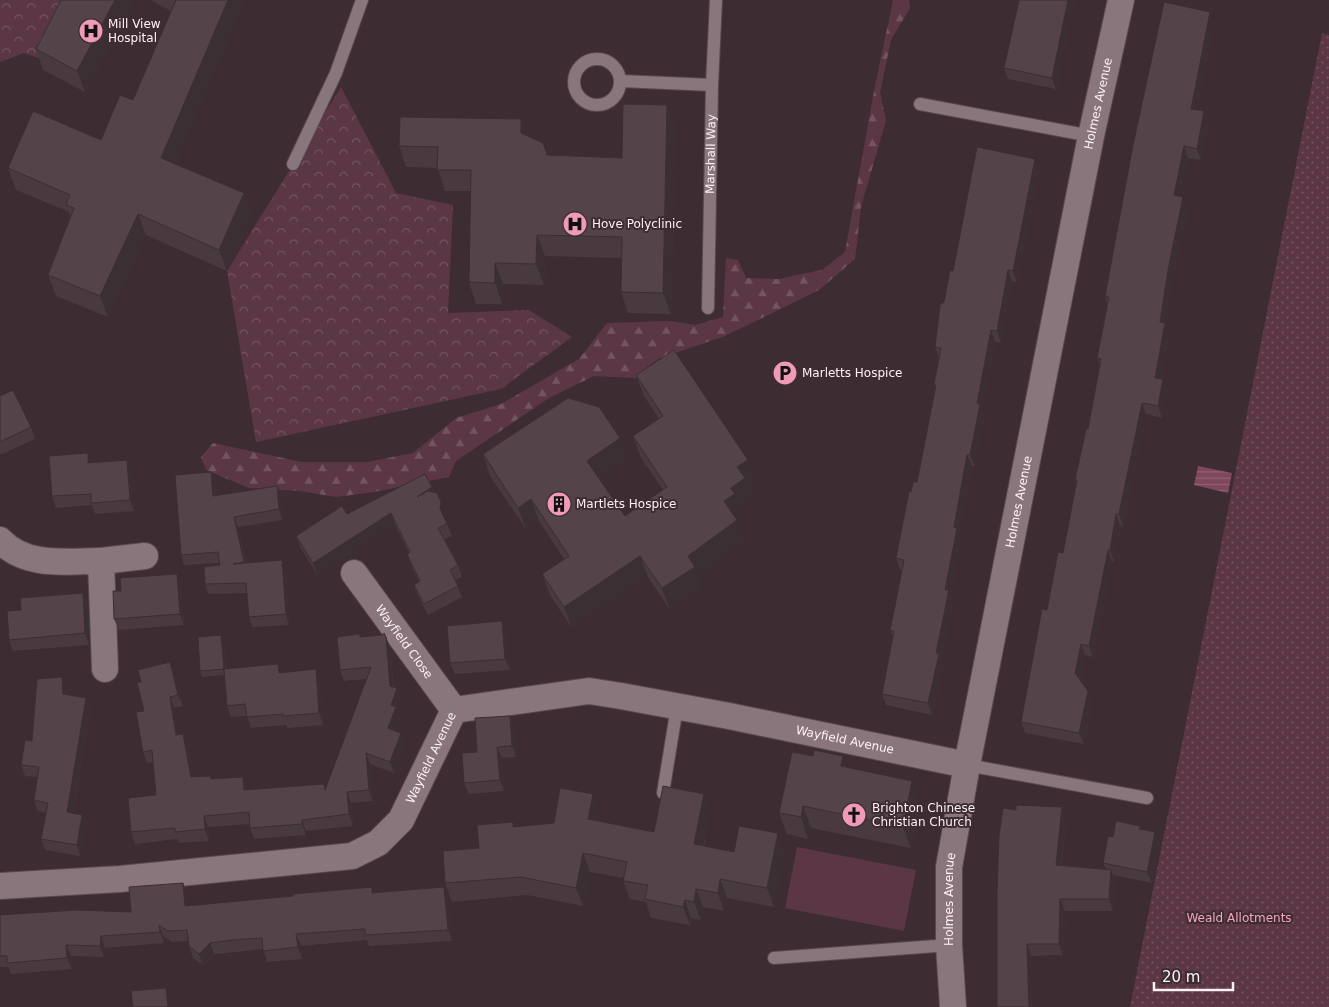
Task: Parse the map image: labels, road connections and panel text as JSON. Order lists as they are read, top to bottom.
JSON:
{
  "streets": {
    "street": ["Holmes Avenue", "Wayfield Close", "Wayfield Avenue"],
    "lane": ["Marshall Way"]
  },
  "crossings": [
    ["Holmes Avenue", "Wayfield Avenue"],
    ["Wayfield Close", "Wayfield Avenue"]
  ],
  "parks": ["Weald Allotments"],
  "places": {
    "hospital": ["Mill View Hospital", "Hove Polyclinic"],
    "parking": ["Marletts Hospice"],
    "building": ["Martlets Hospice"],
    "church": ["Brighton Chinese Christian Church"]
  },
  "scale_bar": "20 m"
}
